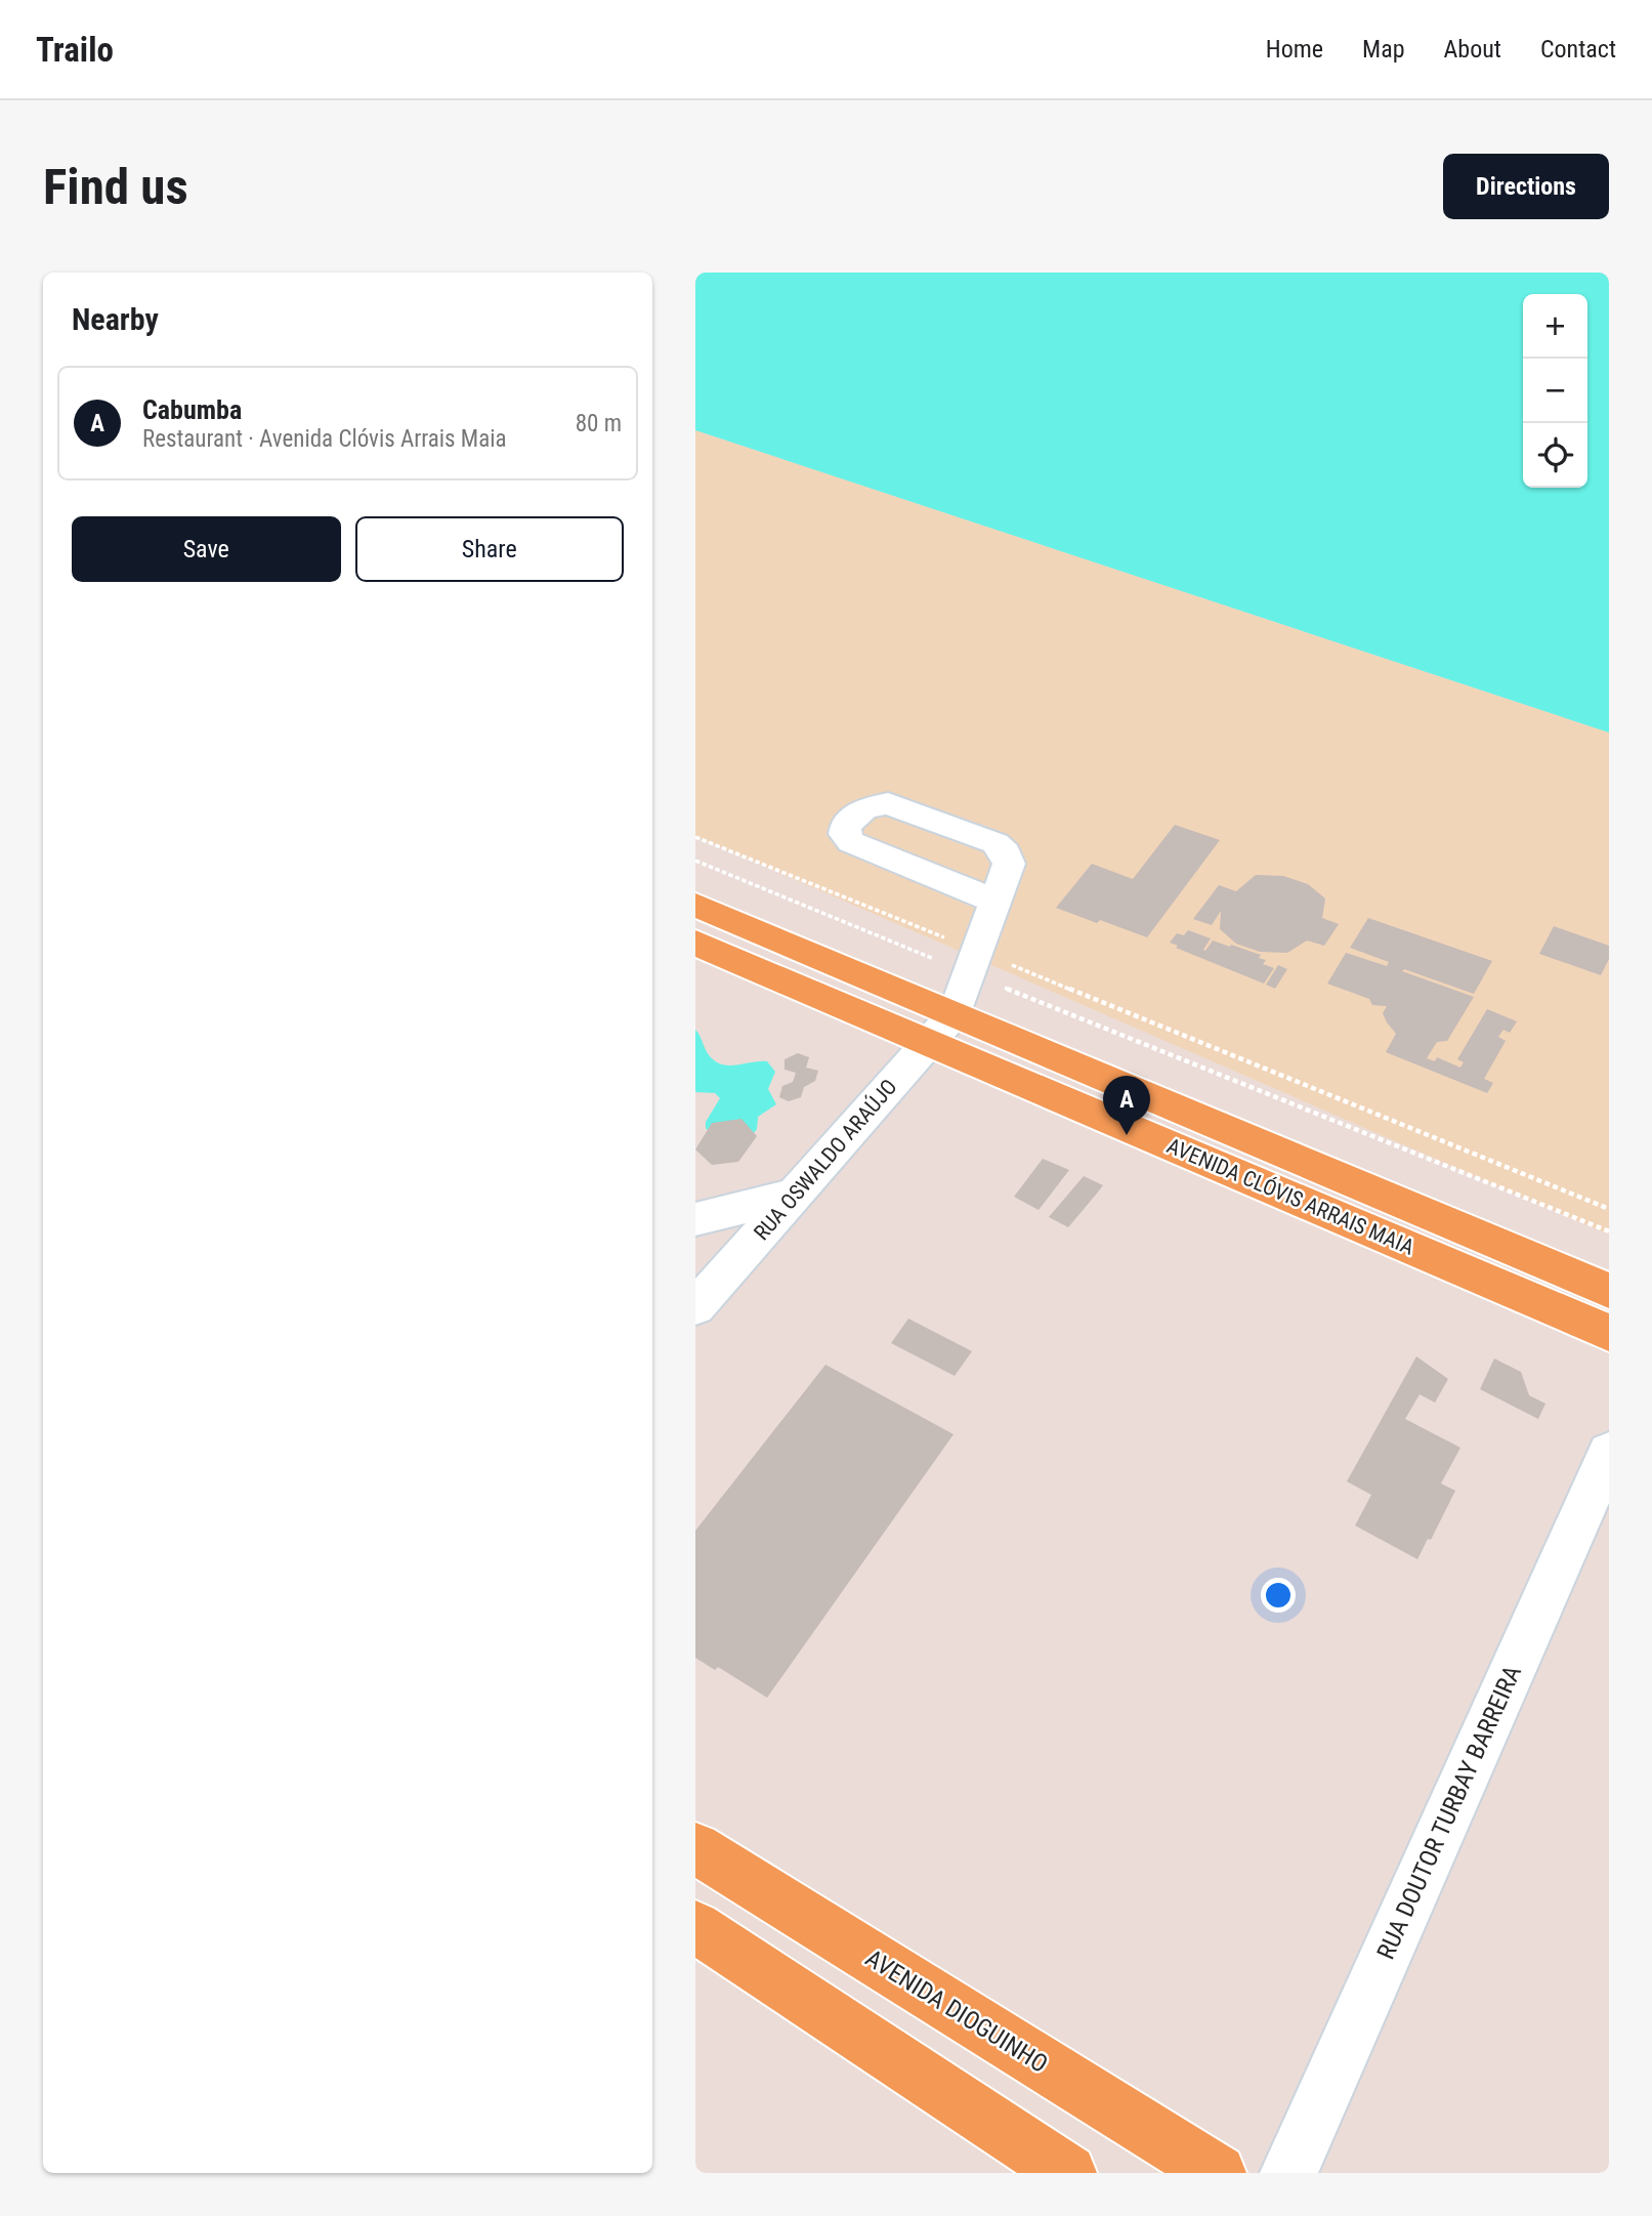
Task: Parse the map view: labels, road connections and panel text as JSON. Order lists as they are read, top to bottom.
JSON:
{
  "streets": {
    "main road": ["AVENIDA CLÓVIS ARRAIS MAIA", "AVENIDA DIOGUINHO"],
    "street": ["RUA OSWALDO ARAÚJO", "RUA DOUTOR TURBAY BARREIRA"]
  },
  "crossings": [
    ["RUA OSWALDO ARAÚJO", "AVENIDA CLÓVIS ARRAIS MAIA"]
  ],
  "page": {
    "header": "Trailo",
    "nav": [
      "Home",
      "Map",
      "About",
      "Contact"
    ],
    "buttons": [
      "Directions",
      ["Save", "Share"]
    ],
    "title": "Find us",
    "heading": "Nearby",
    "map_buttons": ["+", "−"],
    "list": [
      {
        "mark": "A",
        "name": "Cabumba",
        "note": "Restaurant · Avenida Clóvis Arrais Maia",
        "value": "80 m"
      }
    ],
    "pins": "A"
  }
}
